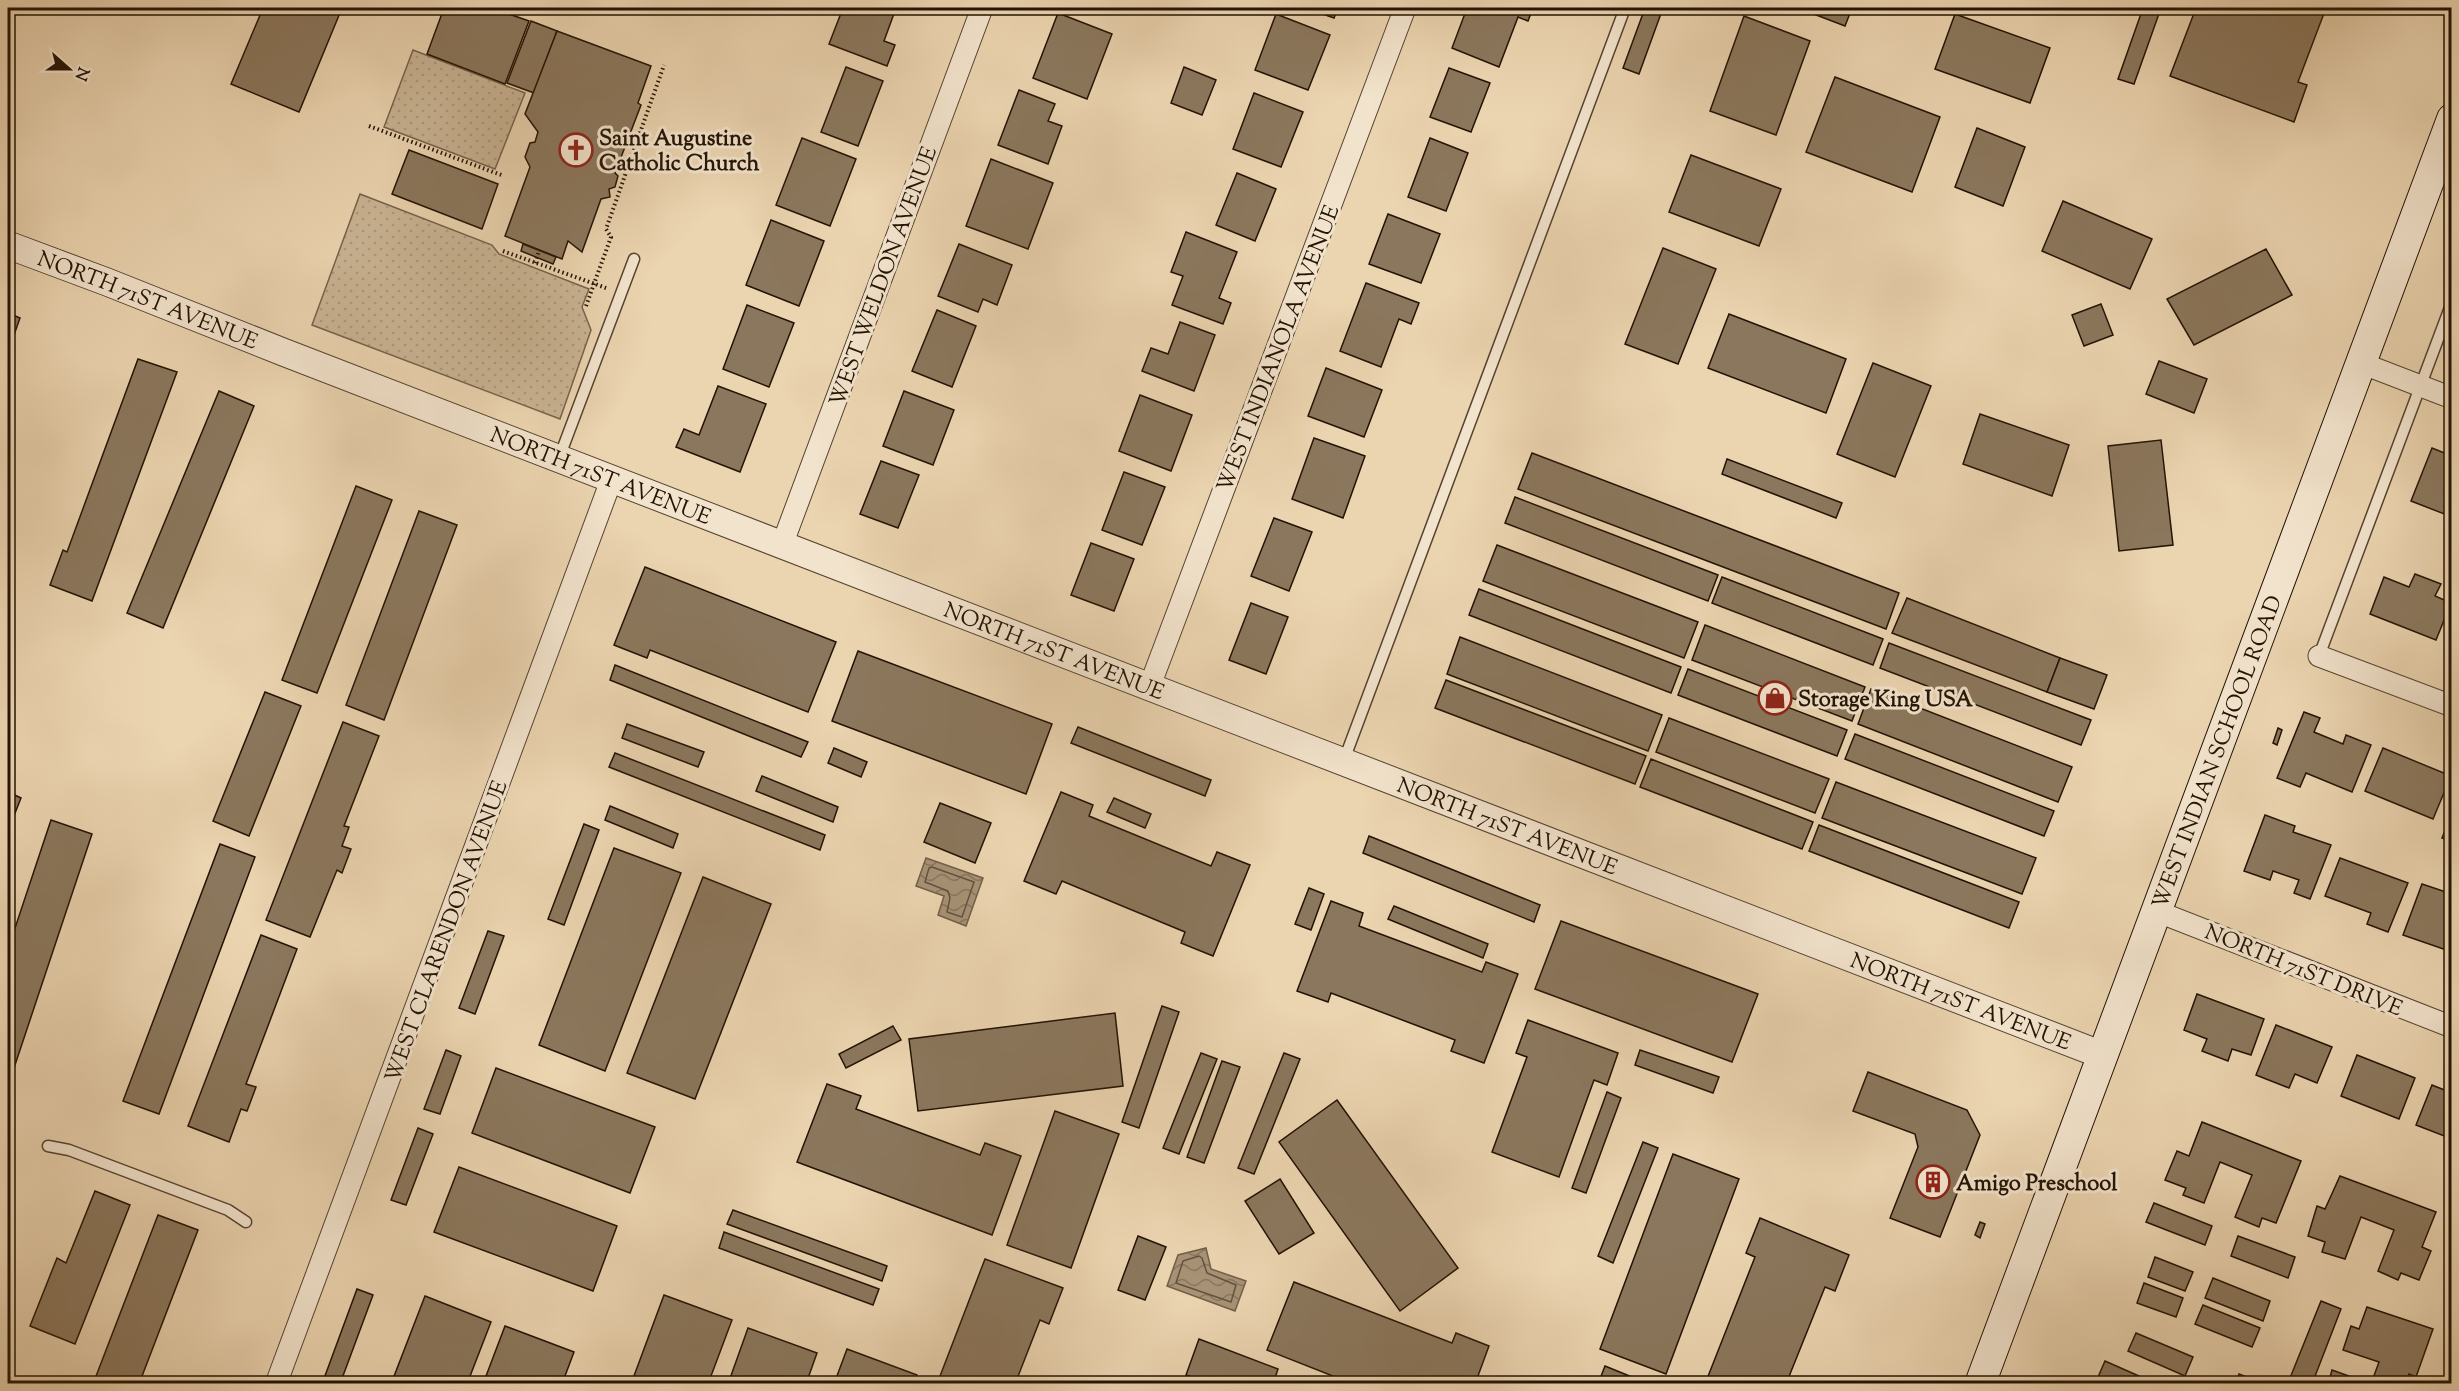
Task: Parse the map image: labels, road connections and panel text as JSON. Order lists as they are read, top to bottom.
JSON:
{
  "streets": {
    "main road": ["WEST INDIAN SCHOOL ROAD"],
    "street": [
      "WEST WELDON AVENUE",
      "NORTH 71ST AVENUE",
      "WEST INDIANOLA AVENUE",
      "WEST CLARENDON AVENUE",
      "NORTH 71ST DRIVE"
    ]
  },
  "crossings": [
    ["WEST WELDON AVENUE", "NORTH 71ST AVENUE"],
    ["NORTH 71ST AVENUE", "WEST INDIANOLA AVENUE"],
    ["NORTH 71ST AVENUE", "WEST INDIAN SCHOOL ROAD"],
    ["NORTH 71ST AVENUE", "WEST CLARENDON AVENUE"],
    ["WEST INDIAN SCHOOL ROAD", "NORTH 71ST DRIVE"]
  ],
  "places": {
    "church": ["Saint Augustine Catholic Church"],
    "shop": ["Storage King USA"],
    "building": ["Amigo Preschool"]
  },
  "north": "right"
}
